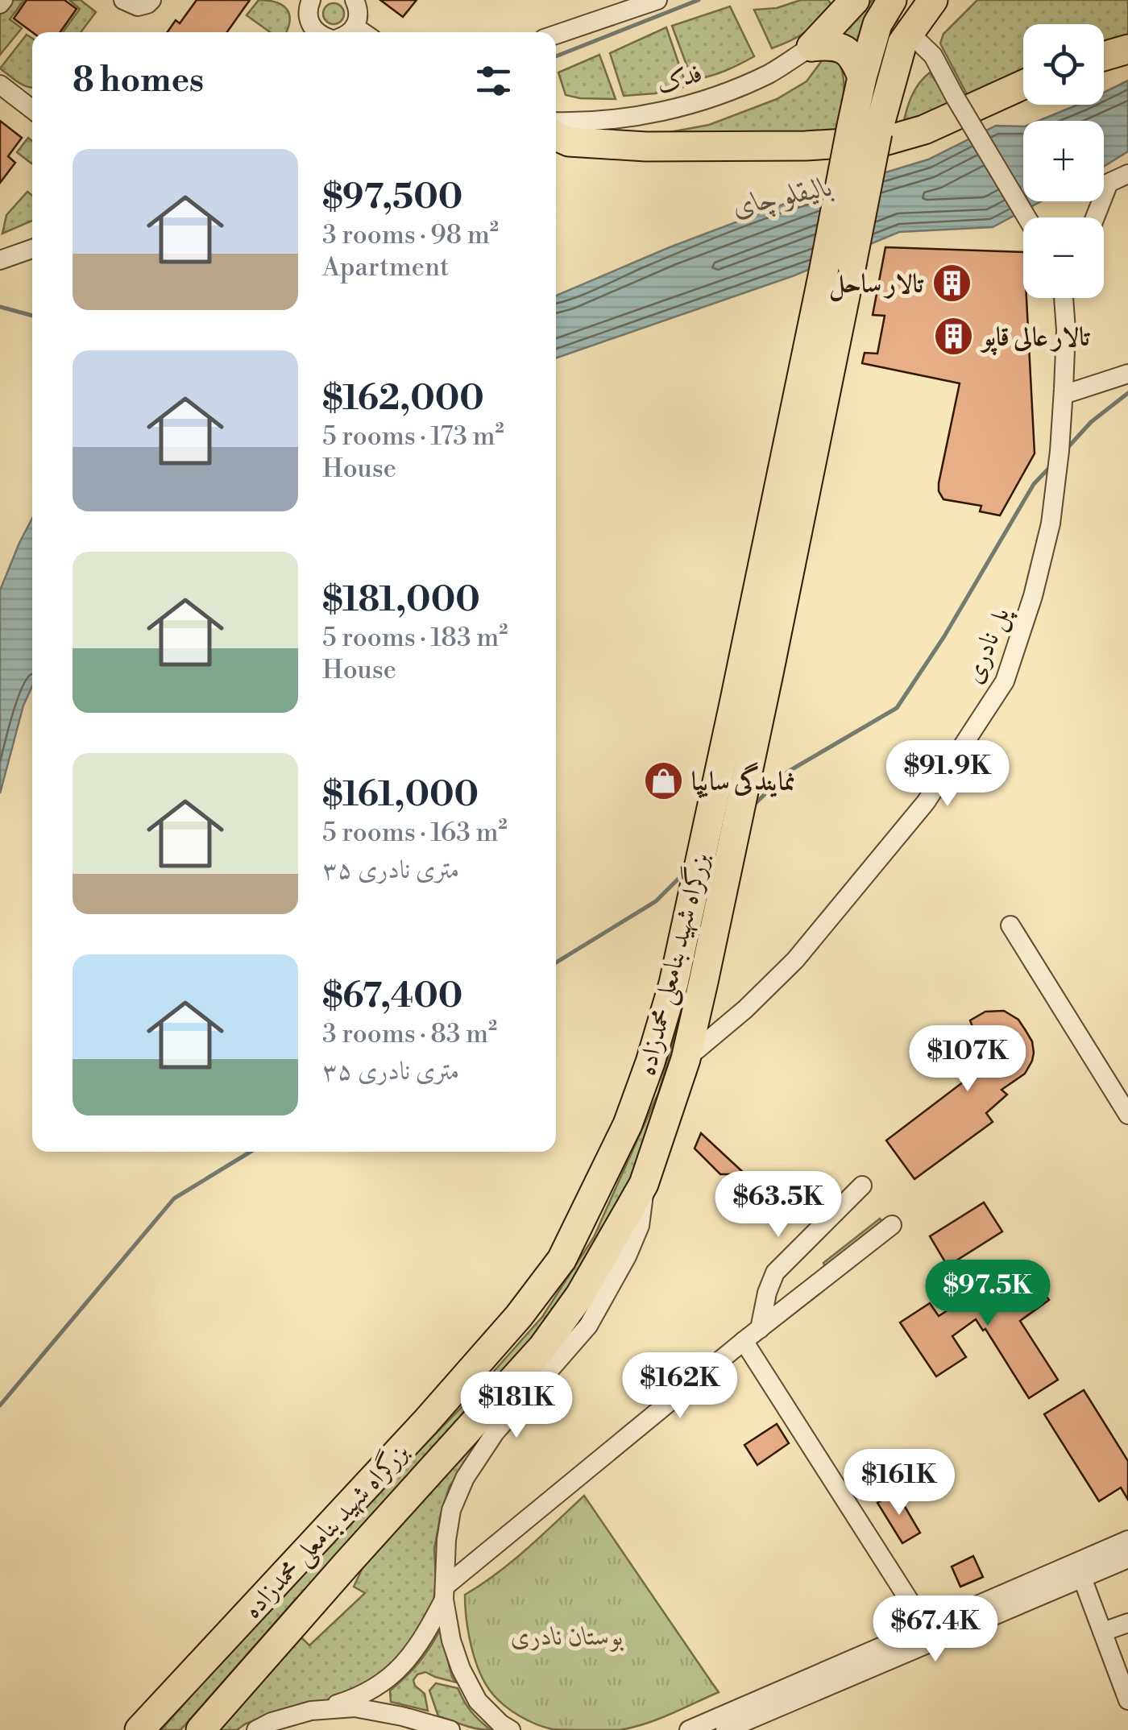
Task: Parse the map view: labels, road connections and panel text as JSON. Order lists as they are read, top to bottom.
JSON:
{
  "streets": {
    "highway": ["بزرگراه شهید بنامعلی محمدزاده"],
    "street": ["فدک", "پل نادری"]
  },
  "crossings": [
    ["پل نادری", "بزرگراه شهید بنامعلی محمدزاده"]
  ],
  "water": ["بالیقلو چای"],
  "parks": ["بوستان نادری"],
  "places": {
    "building": ["تالار ساحل", "تالار عالی قاپو"],
    "shop": ["نمایندگی سایپا"]
  },
  "page": {
    "map_buttons": ["+", "−"],
    "heading": "8 homes",
    "list": [
      {
        "name": "$97,500",
        "note": "3 rooms · 98 m² · Apartment"
      },
      {
        "name": "$162,000",
        "note": "5 rooms · 173 m² · House"
      },
      {
        "name": "$181,000",
        "note": "5 rooms · 183 m² · House"
      },
      {
        "name": "$161,000",
        "note": "5 rooms · 163 m² · ۳۵ متری نادری"
      },
      {
        "name": "$67,400",
        "note": "3 rooms · 83 m² · ۳۵ متری نادری"
      }
    ],
    "price": [
      "$91.9K",
      "$107K",
      "$63.5K",
      "$97.5K",
      "$162K",
      "$181K",
      "$161K",
      "$67.4K"
    ]
  }
}
